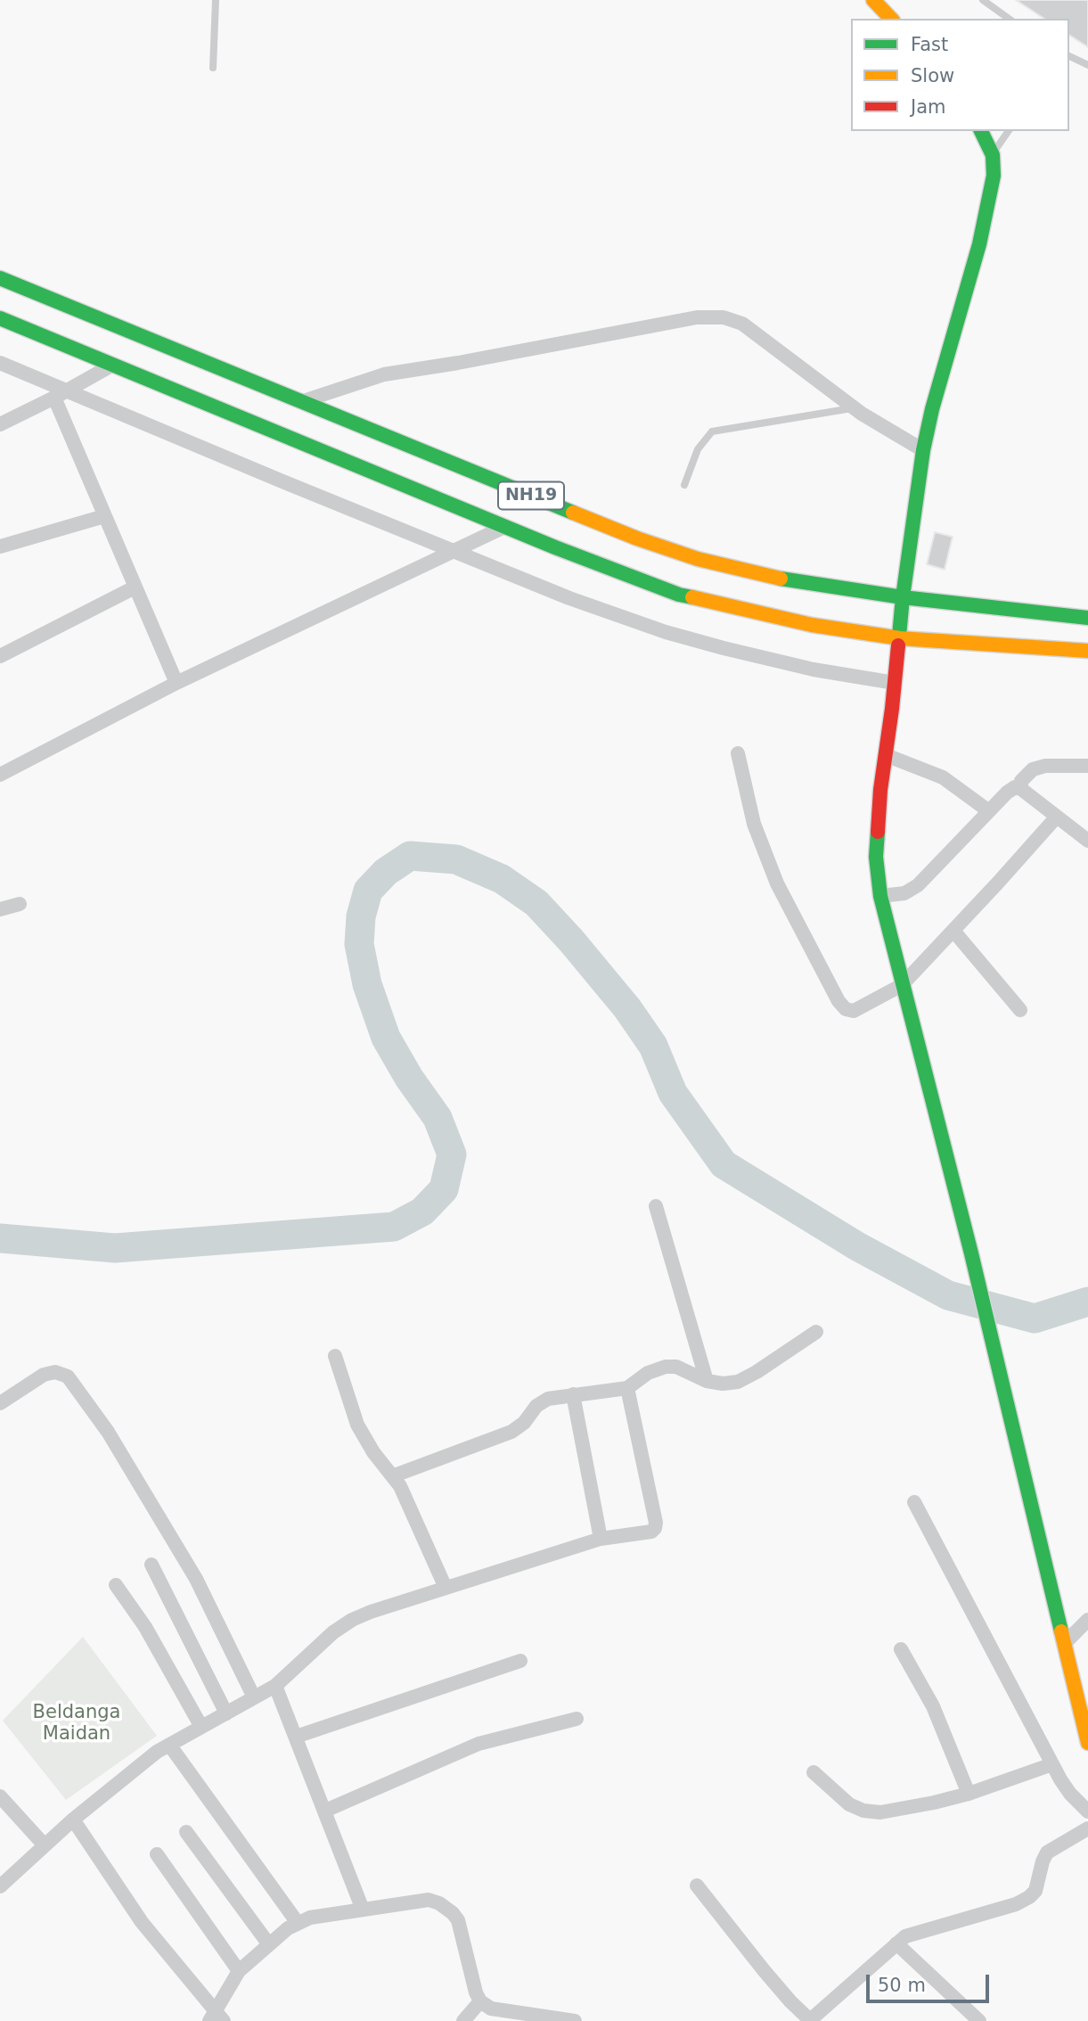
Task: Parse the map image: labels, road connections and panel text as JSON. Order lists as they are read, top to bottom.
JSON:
{
  "streets": {
    "main road": ["NH19"]
  },
  "parks": ["Beldanga Maidan"],
  "legend": ["Fast", "Slow", "Jam"],
  "scale_bar": "50 m"
}
